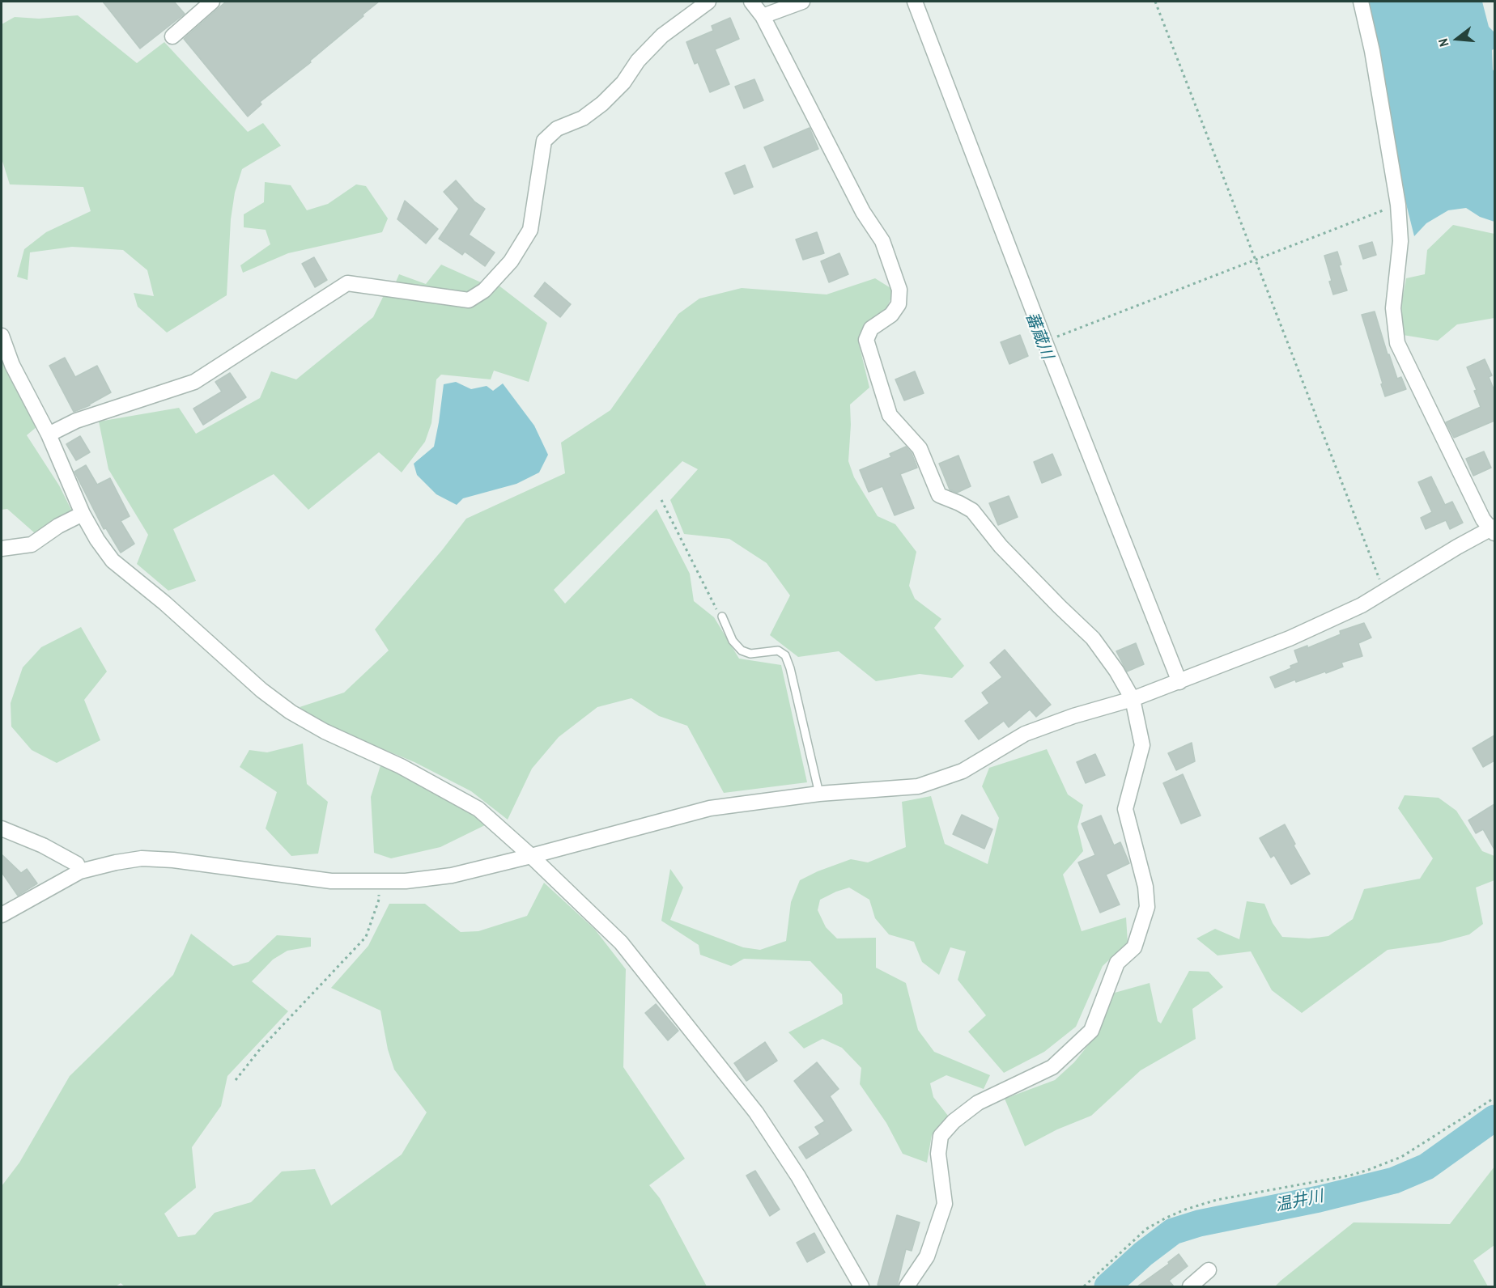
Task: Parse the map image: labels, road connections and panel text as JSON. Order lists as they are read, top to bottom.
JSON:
{
  "water": ["蕃蔵川", "温井川"],
  "north": "left"
}
